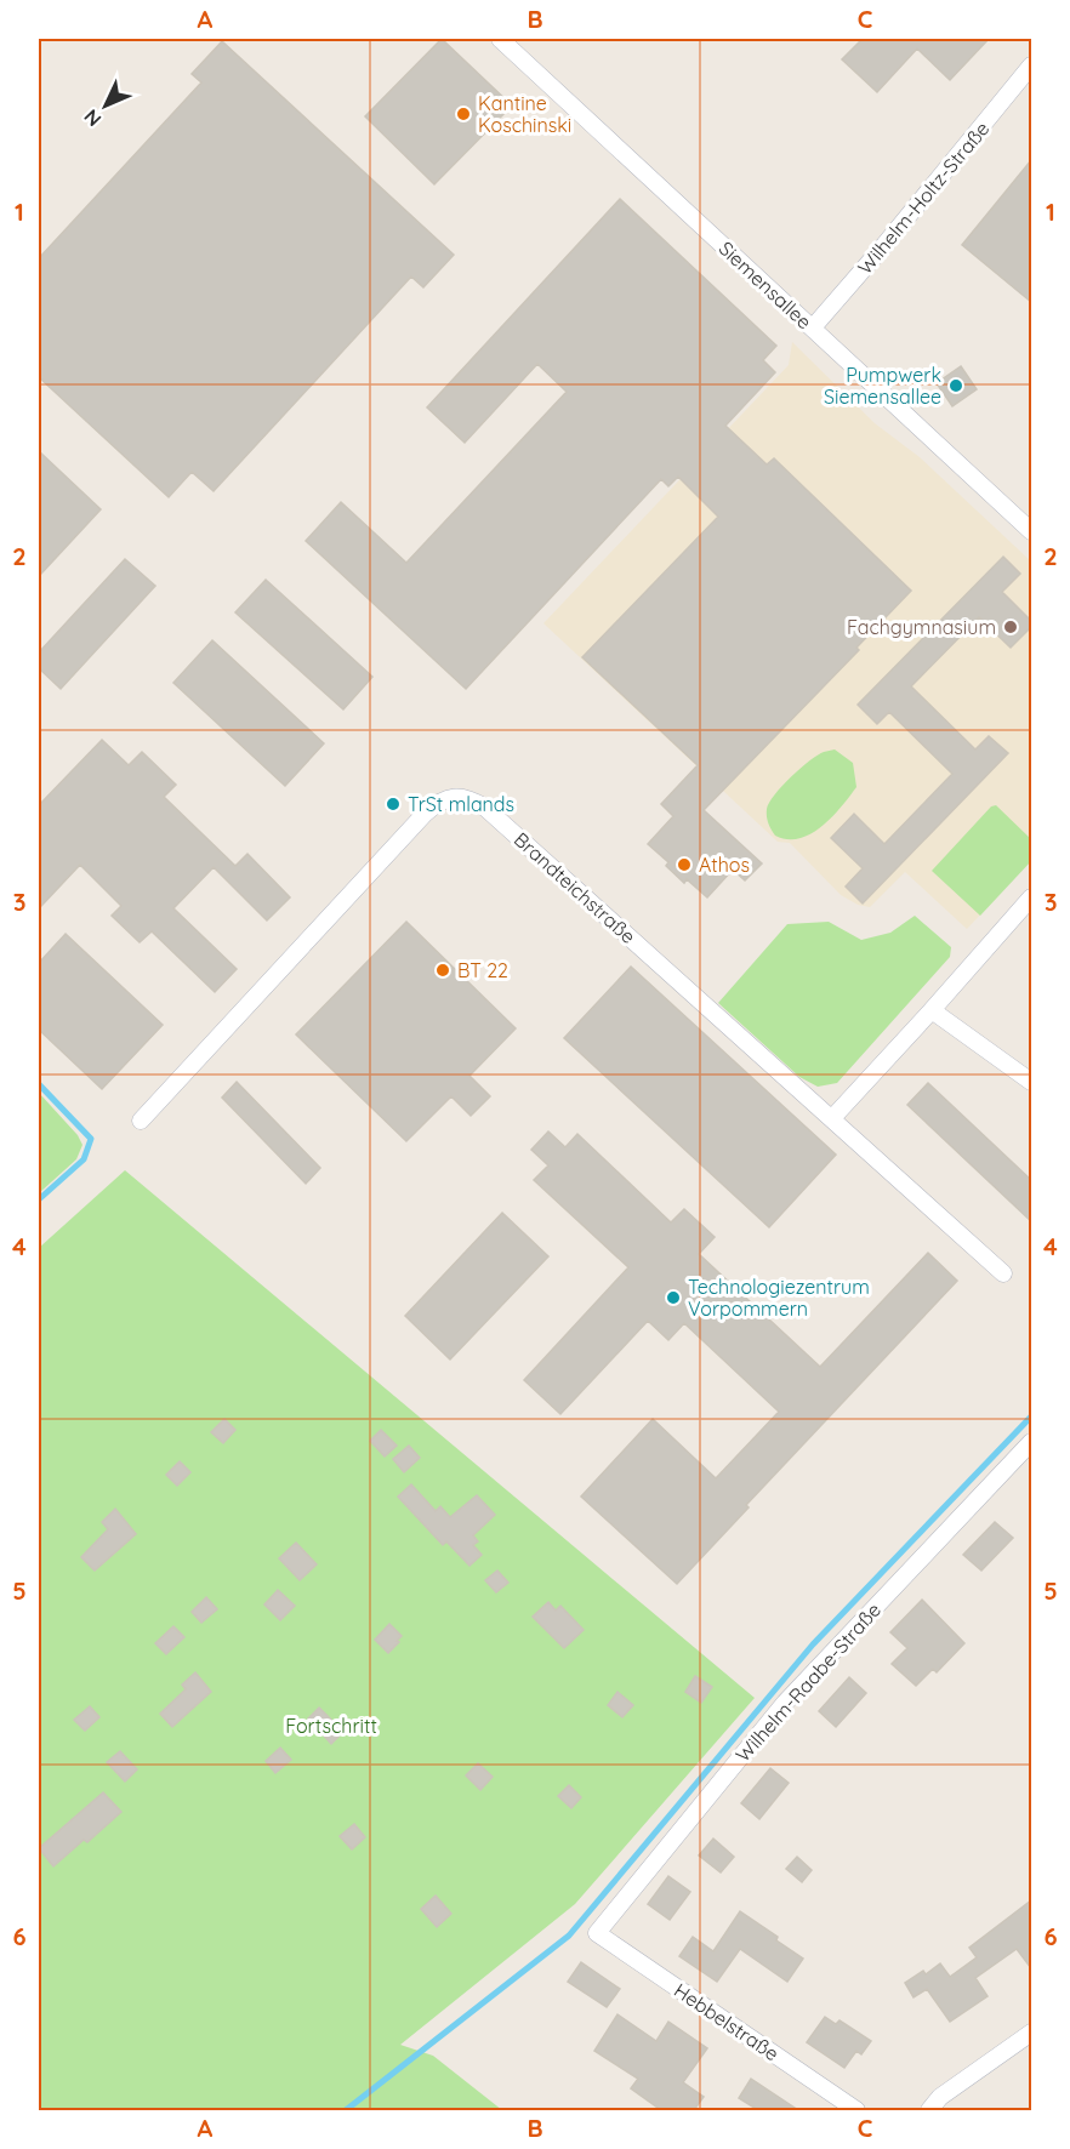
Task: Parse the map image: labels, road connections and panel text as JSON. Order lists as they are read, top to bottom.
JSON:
{
  "streets": {
    "street": [
      "Wilhelm-Holtz-Straße",
      "Siemensallee",
      "Brandteichstraße",
      "Wilhelm-Raabe-Straße",
      "Hebbelstraße"
    ]
  },
  "crossings": [
    ["Wilhelm-Holtz-Straße", "Siemensallee"],
    ["Wilhelm-Raabe-Straße", "Hebbelstraße"]
  ],
  "parks": ["Fortschritt"],
  "places": [
    "Kantine Koschinski",
    "Pumpwerk Siemensallee",
    "Fachgymnasium",
    "TrSt mlands",
    "Athos",
    "BT 22",
    "Technologiezentrum Vorpommern"
  ],
  "north": "bottom left",
  "grid": {
    "columns": ["A", "B", "C"],
    "rows": [
      "1",
      "2",
      "3",
      "4",
      "5",
      "6"
    ]
  }
}
